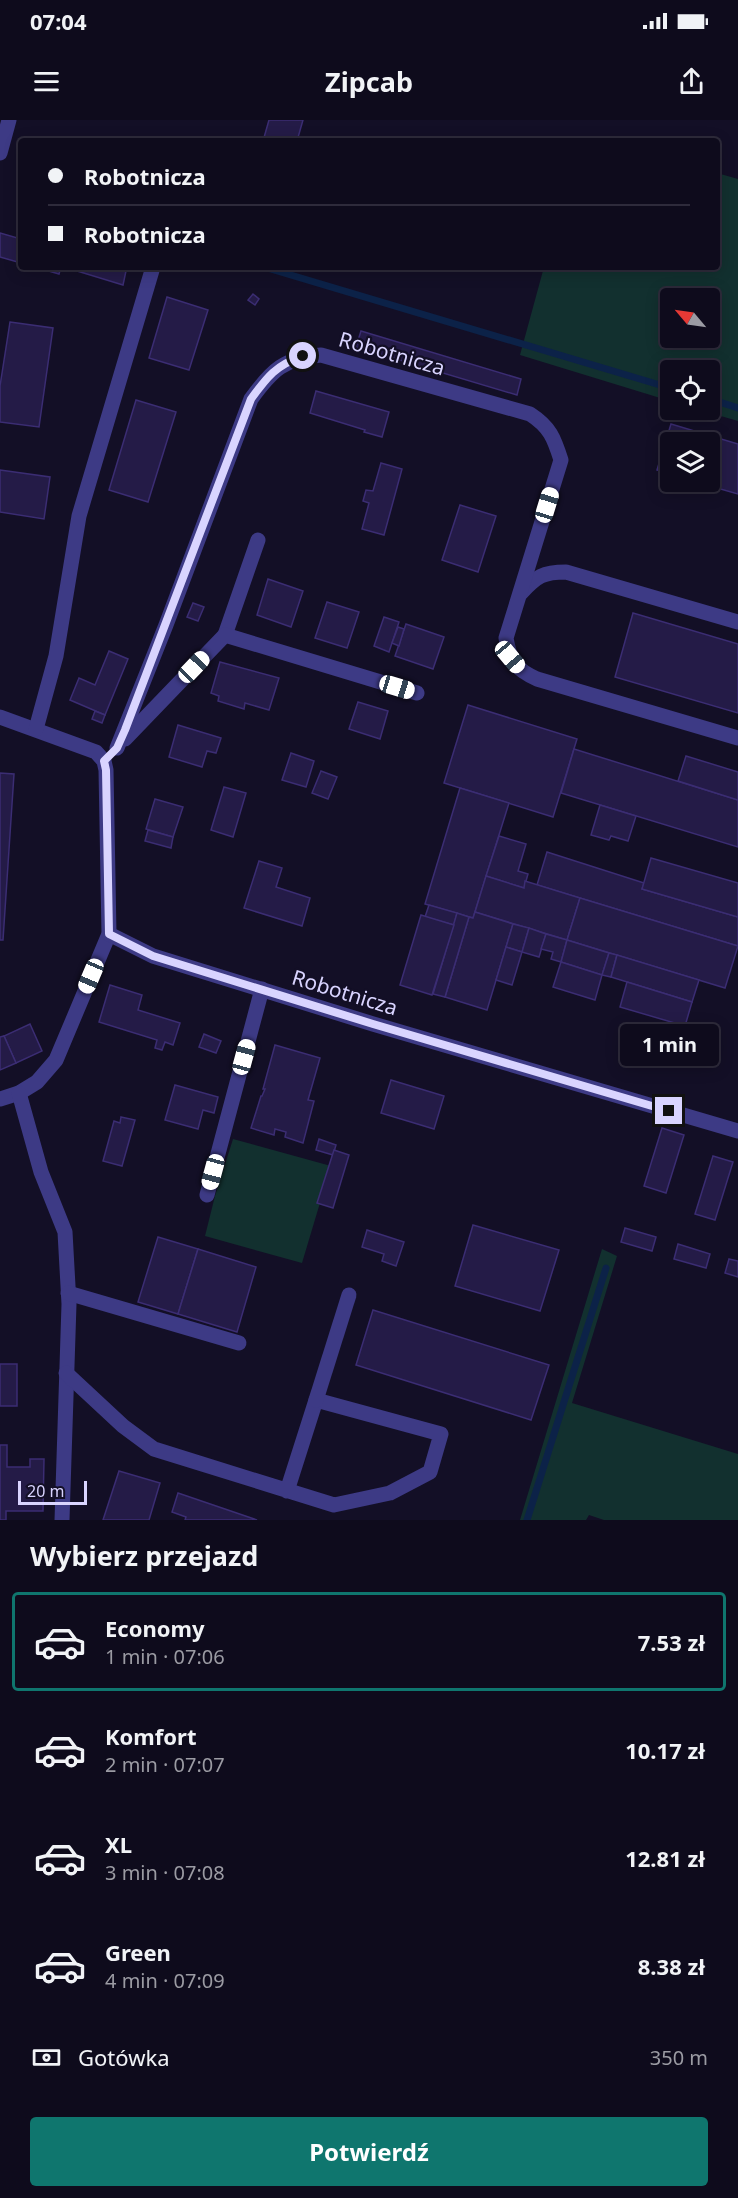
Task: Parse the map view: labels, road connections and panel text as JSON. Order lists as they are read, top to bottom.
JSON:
{
  "streets": {
    "street": ["Robotnicza"]
  },
  "scale_bar": "20 m",
  "north": "top left",
  "page": {
    "status": "07:04",
    "header": "Zipcab",
    "banner": ["Robotnicza", "Robotnicza"],
    "bubble": "1 min",
    "scale": "20 m",
    "heading": "Wybierz przejazd",
    "list": [
      {
        "name": "Economy",
        "note": "1 min · 07:06",
        "value": "7.53 zł"
      },
      {
        "name": "Komfort",
        "note": "2 min · 07:07",
        "value": "10.17 zł"
      },
      {
        "name": "XL",
        "note": "3 min · 07:08",
        "value": "12.81 zł"
      },
      {
        "name": "Green",
        "note": "4 min · 07:09",
        "value": "8.38 zł"
      }
    ],
    "pay": ["Gotówka", "350 m"],
    "buttons": "Potwierdź"
  }
}
